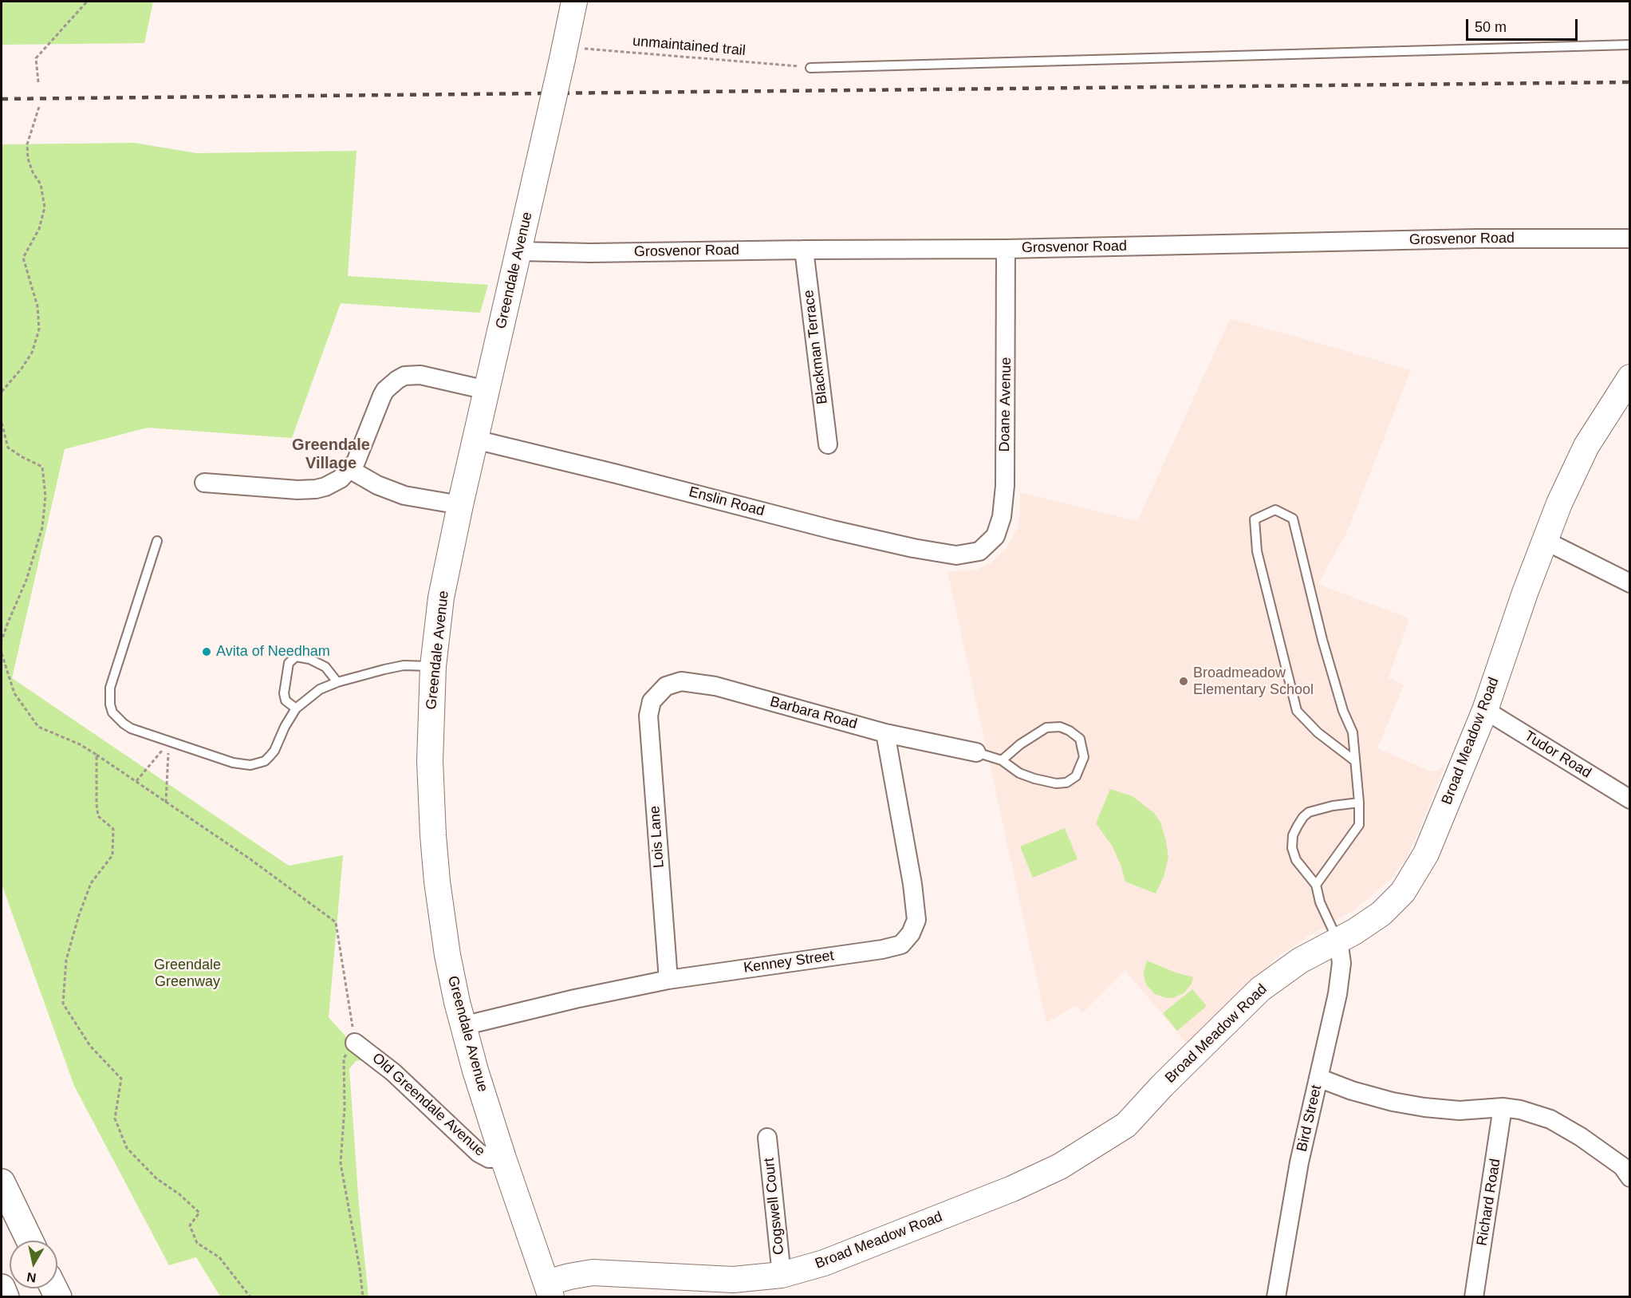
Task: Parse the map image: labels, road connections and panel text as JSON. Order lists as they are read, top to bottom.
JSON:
{
  "streets": {
    "street": [
      "Grosvenor Road",
      "Greendale Avenue",
      "Blackman Terrace",
      "Doane Avenue",
      "Enslin Road",
      "Barbara Road",
      "Broad Meadow Road",
      "Tudor Road",
      "Lois Lane",
      "Kenney Street",
      "Old Greendale Avenue",
      "Bird Street",
      "Richard Road",
      "Cogswell Court"
    ],
    "path": ["unmaintained trail"]
  },
  "crossings": [
    ["unmaintained trail", "Greendale Avenue"],
    ["Grosvenor Road", "Greendale Avenue"],
    ["Grosvenor Road", "Blackman Terrace"],
    ["Grosvenor Road", "Doane Avenue"],
    ["Greendale Avenue", "Enslin Road"],
    ["Greendale Avenue", "Broad Meadow Road"],
    ["Greendale Avenue", "Kenney Street"],
    ["Greendale Avenue", "Old Greendale Avenue"],
    ["Doane Avenue", "Enslin Road"],
    ["Barbara Road", "Lois Lane"],
    ["Barbara Road", "Kenney Street"],
    ["Broad Meadow Road", "Tudor Road"],
    ["Broad Meadow Road", "Bird Street"],
    ["Broad Meadow Road", "Cogswell Court"],
    ["Lois Lane", "Kenney Street"]
  ],
  "districts": ["Greendale Village"],
  "parks": ["Greendale Greenway"],
  "places": ["Avita of Needham", "Broadmeadow Elementary School"],
  "scale_bar": "50 m",
  "north": "bottom"
}
